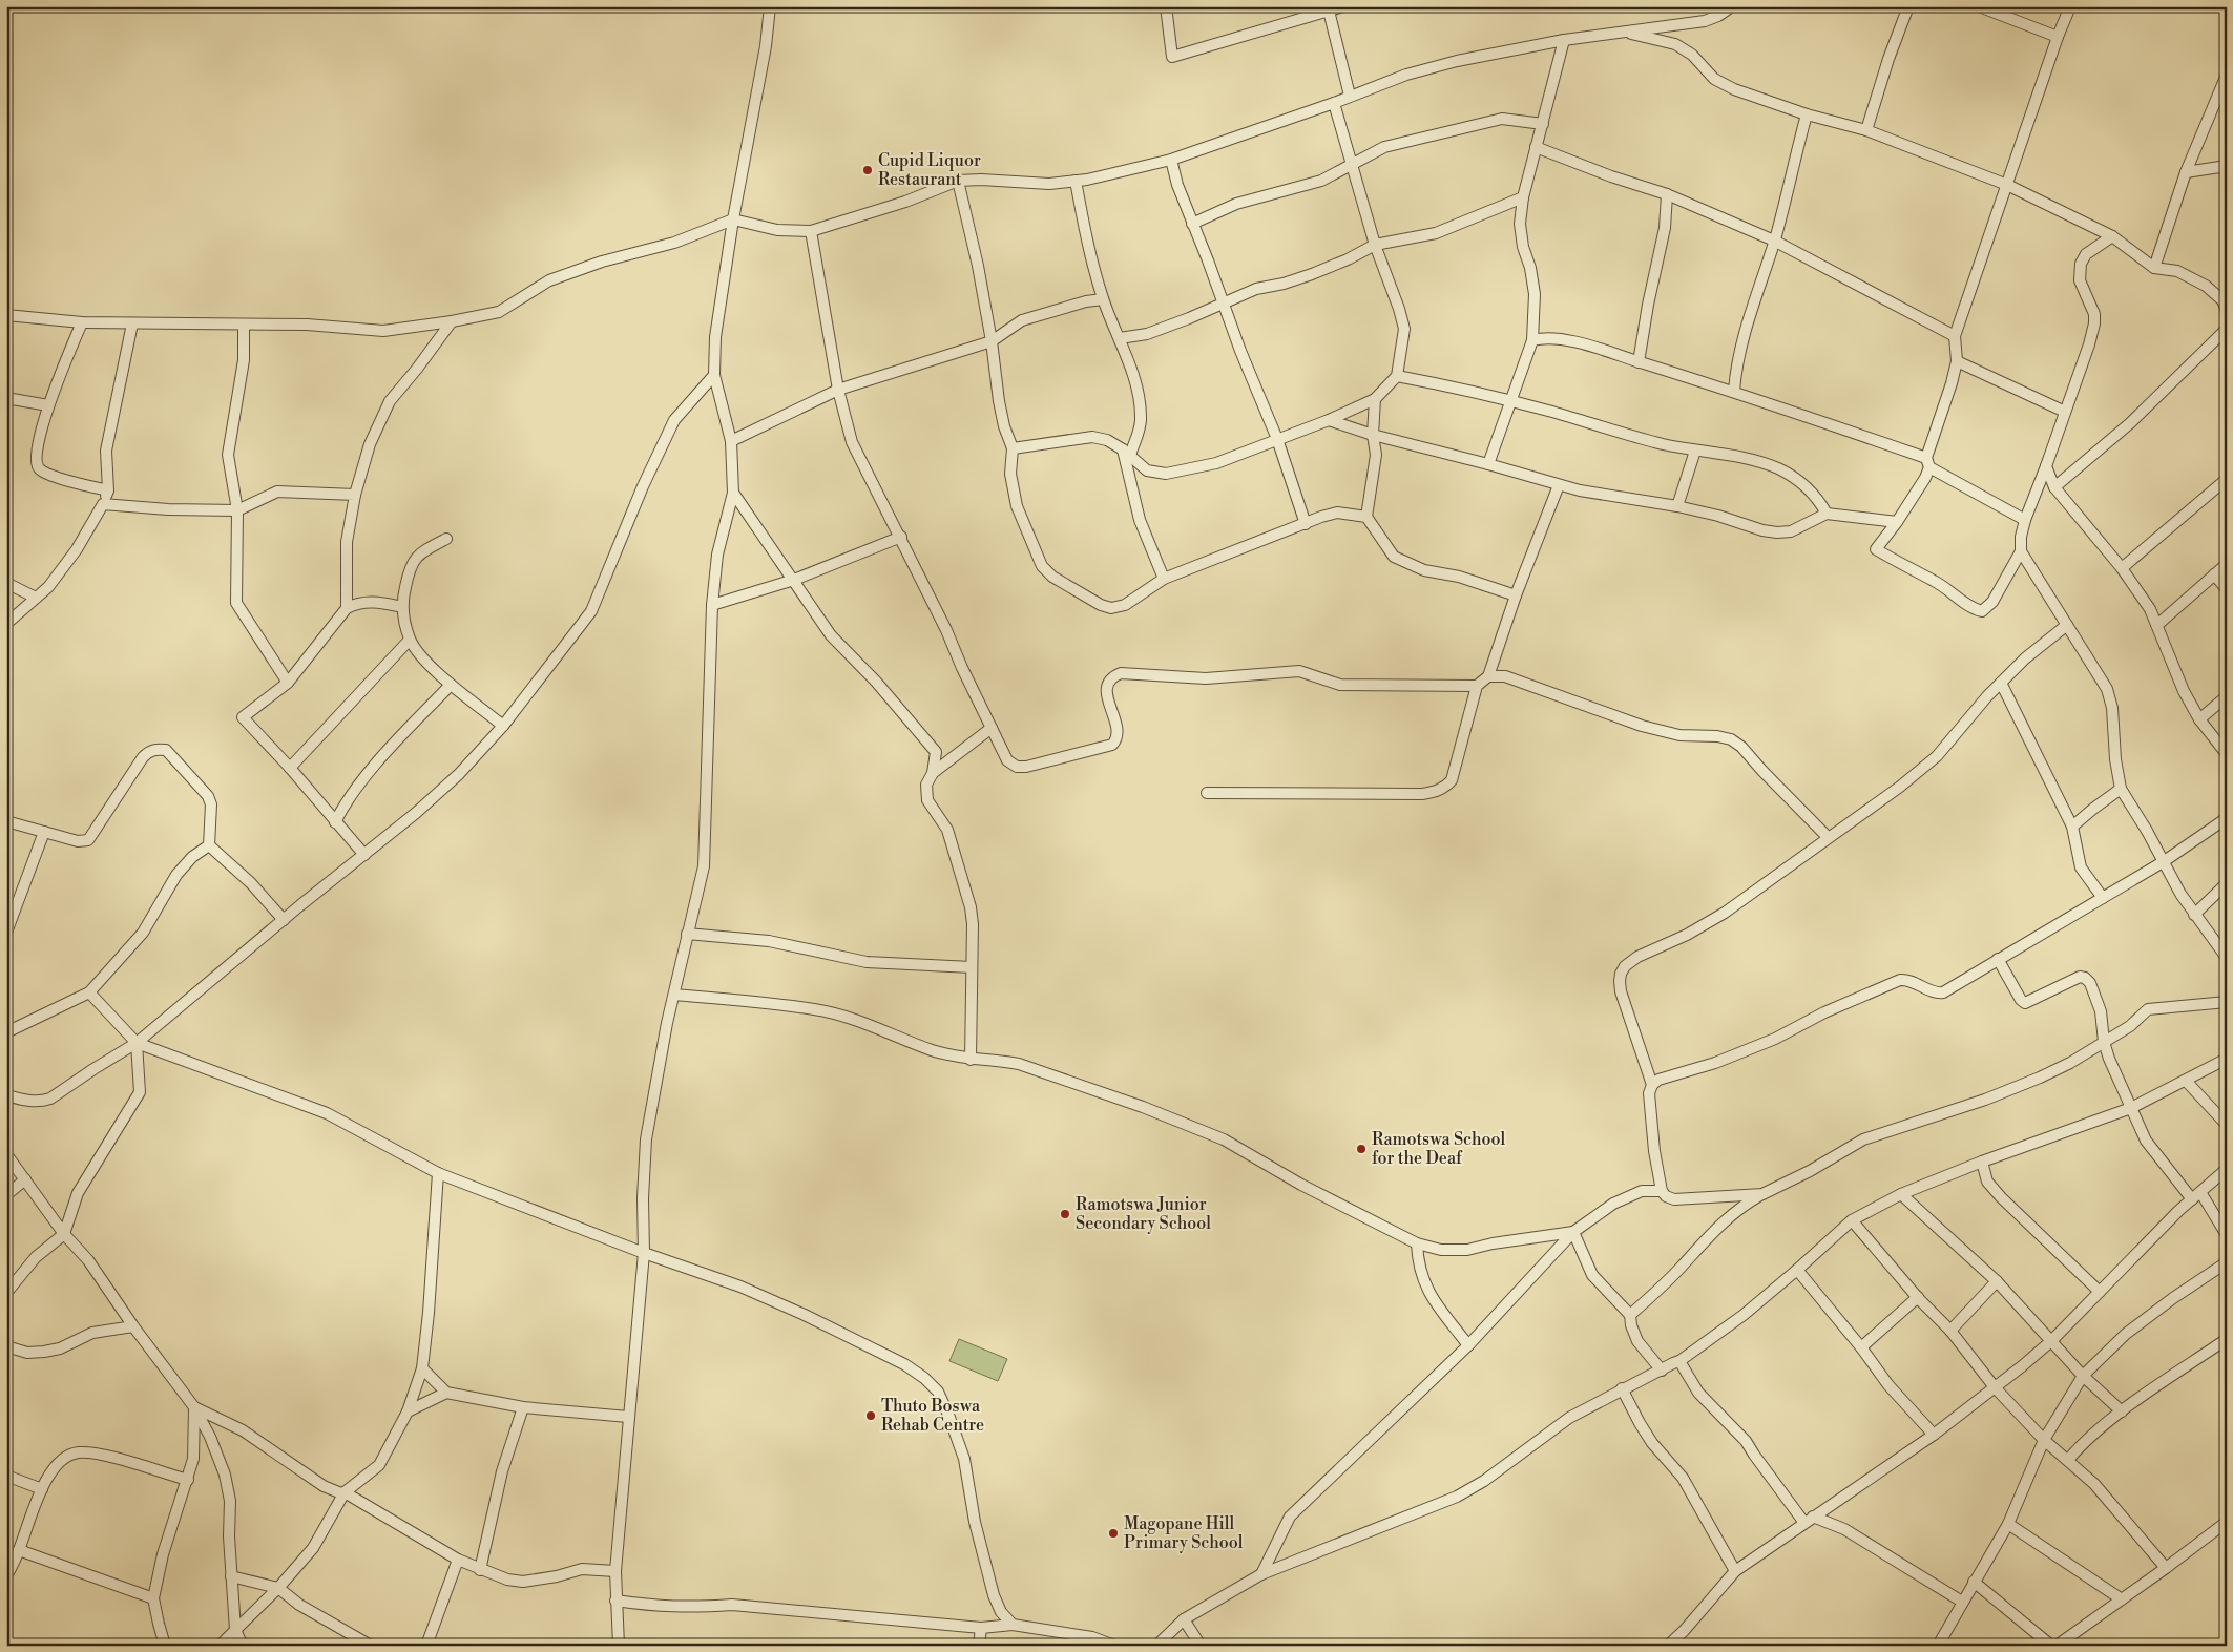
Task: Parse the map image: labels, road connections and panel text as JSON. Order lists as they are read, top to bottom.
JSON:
{
  "places": [
    "Cupid Liquor Restaurant",
    "Ramotswa School for the Deaf",
    "Ramotswa Junior Secondary School",
    "Thuto Boswa Rehab Centre",
    "Magopane Hill Primary School"
  ]
}
